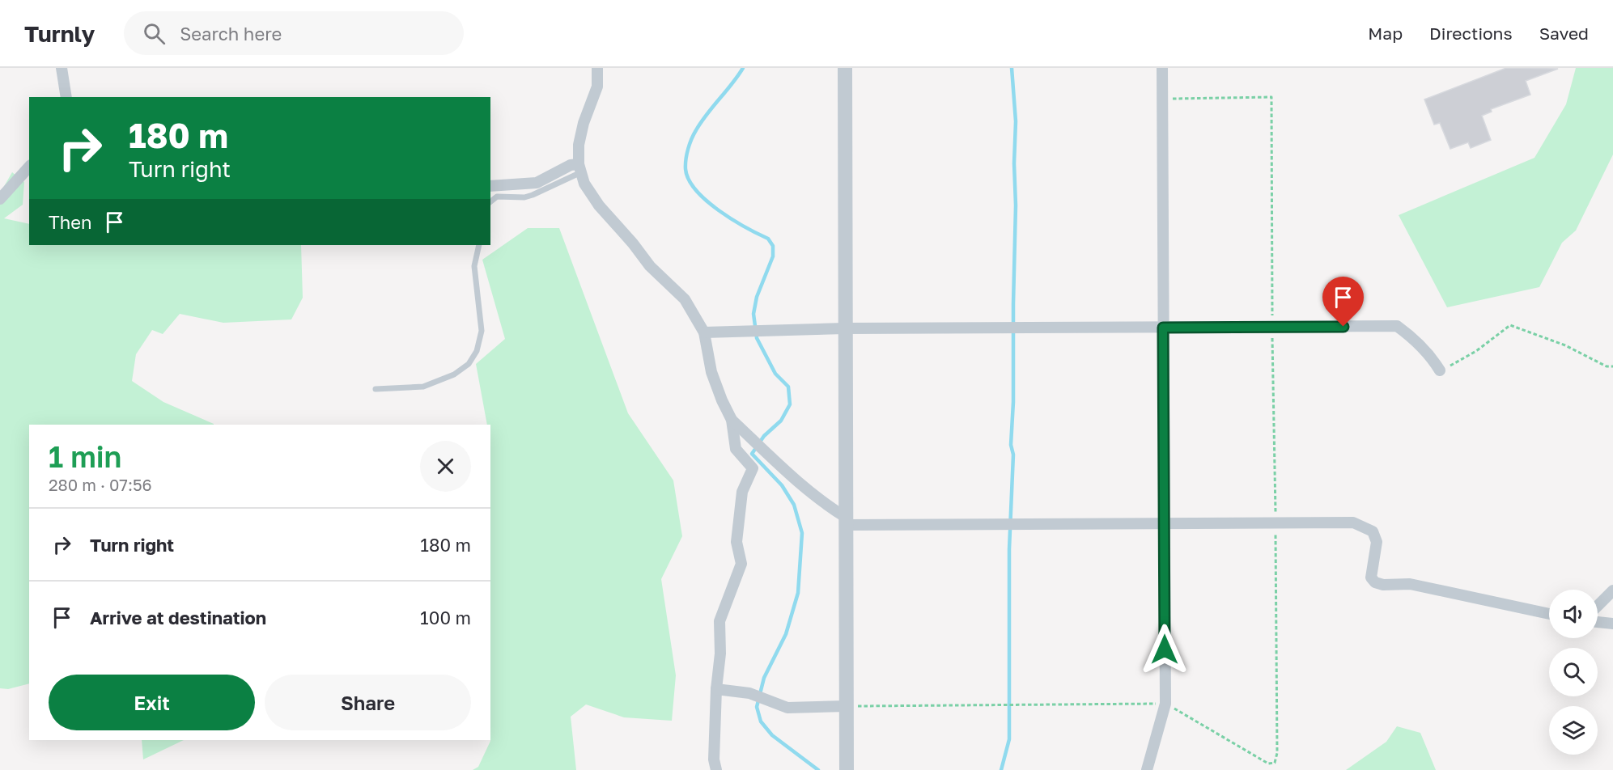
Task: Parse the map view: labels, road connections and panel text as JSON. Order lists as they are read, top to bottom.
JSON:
{
  "page": {
    "header": "Turnly",
    "search": "Search here",
    "nav": ["Map", "Directions", "Saved"],
    "turn": ["180 m", "Turn right"],
    "then": "Then",
    "heading": ["1 min", "280 m · 07:56"],
    "list": [
      {
        "name": "Turn right",
        "value": "180 m"
      },
      {
        "name": "Arrive at destination",
        "value": "100 m"
      }
    ],
    "buttons": ["Exit", "Share"]
  }
}
